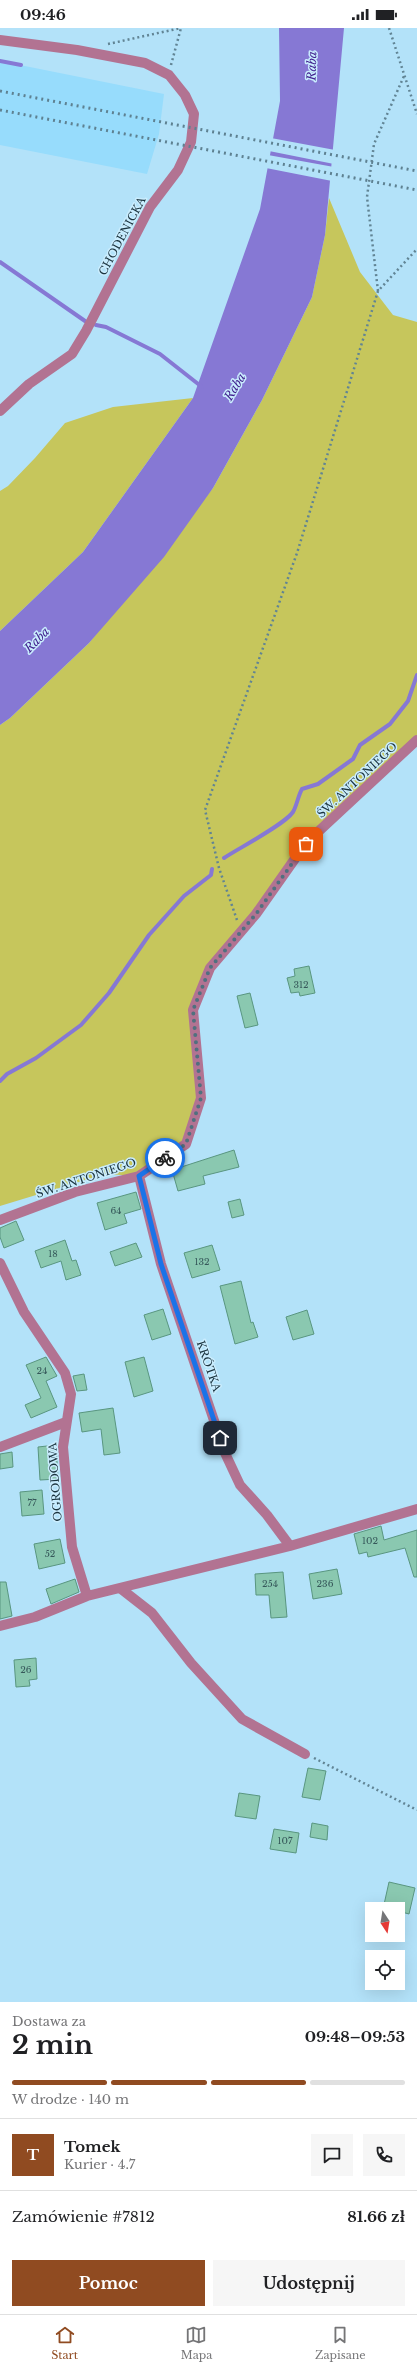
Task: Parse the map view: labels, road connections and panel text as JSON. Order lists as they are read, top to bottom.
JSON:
{
  "streets": {
    "street": [
      "CHODENICKA",
      "ŚW. ANTONIEGO",
      "KRÓTKA",
      "OGRODOWA"
    ]
  },
  "crossings": [
    ["ŚW. ANTONIEGO", "KRÓTKA"]
  ],
  "water": ["Raba"],
  "house_numbers": [
    "312",
    "64",
    "18",
    "132",
    "24",
    "77",
    "102",
    "52",
    "254",
    "236",
    "26",
    "107"
  ],
  "north": "bottom",
  "page": {
    "status": "09:46",
    "heading": ["2 min", "Dostawa za", "09:48–09:53"],
    "panel": [
      "Tomek",
      "Kurier · 4.7",
      "Zamówienie #7812",
      "81.66 zł"
    ],
    "bar": "W drodze · 140 m",
    "round": "T",
    "buttons": ["Pomoc", "Udostępnij"],
    "tabs": ["Start", "Mapa", "Zapisane"]
  }
}
